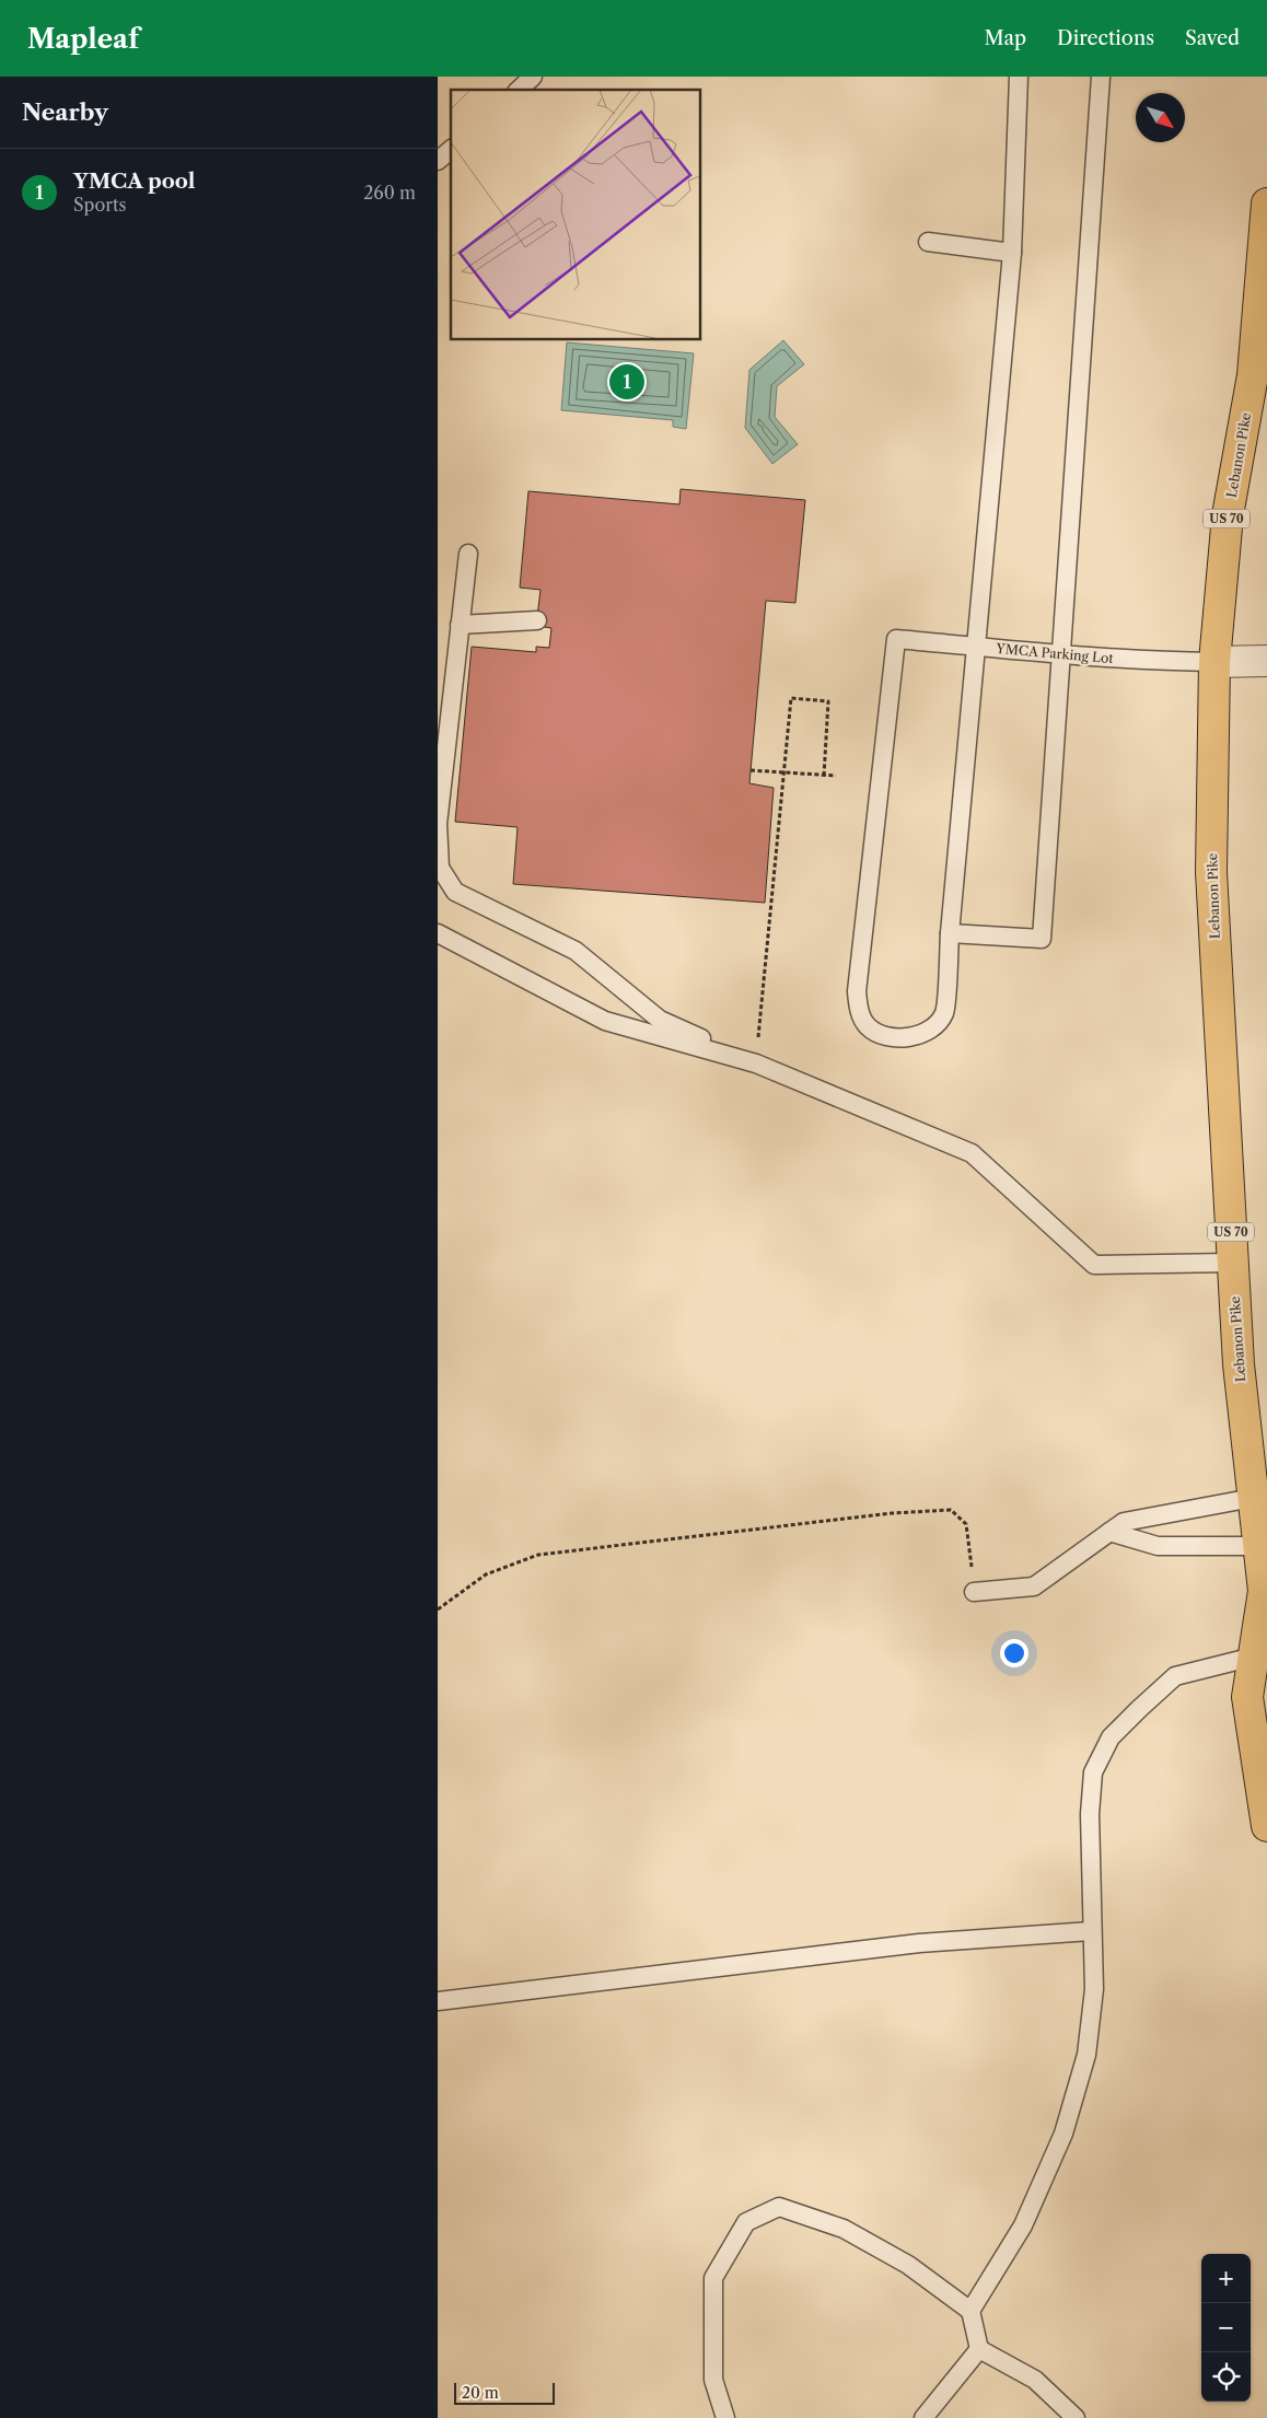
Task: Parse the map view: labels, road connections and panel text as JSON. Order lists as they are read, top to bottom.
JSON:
{
  "streets": {
    "main road": ["Lebanon Pike", "US 70"],
    "lane": ["YMCA Parking Lot"]
  },
  "crossings": [
    ["Lebanon Pike", "YMCA Parking Lot"]
  ],
  "scale_bar": "20 m",
  "north": "bottom right",
  "page": {
    "header": "Mapleaf",
    "nav": ["Map", "Directions", "Saved"],
    "heading": "Nearby",
    "list": [
      {
        "mark": "1",
        "name": "YMCA pool",
        "note": "Sports",
        "value": "260 m"
      }
    ],
    "pins": "1",
    "map_buttons": ["+", "−"],
    "scale": "20 m"
  }
}
